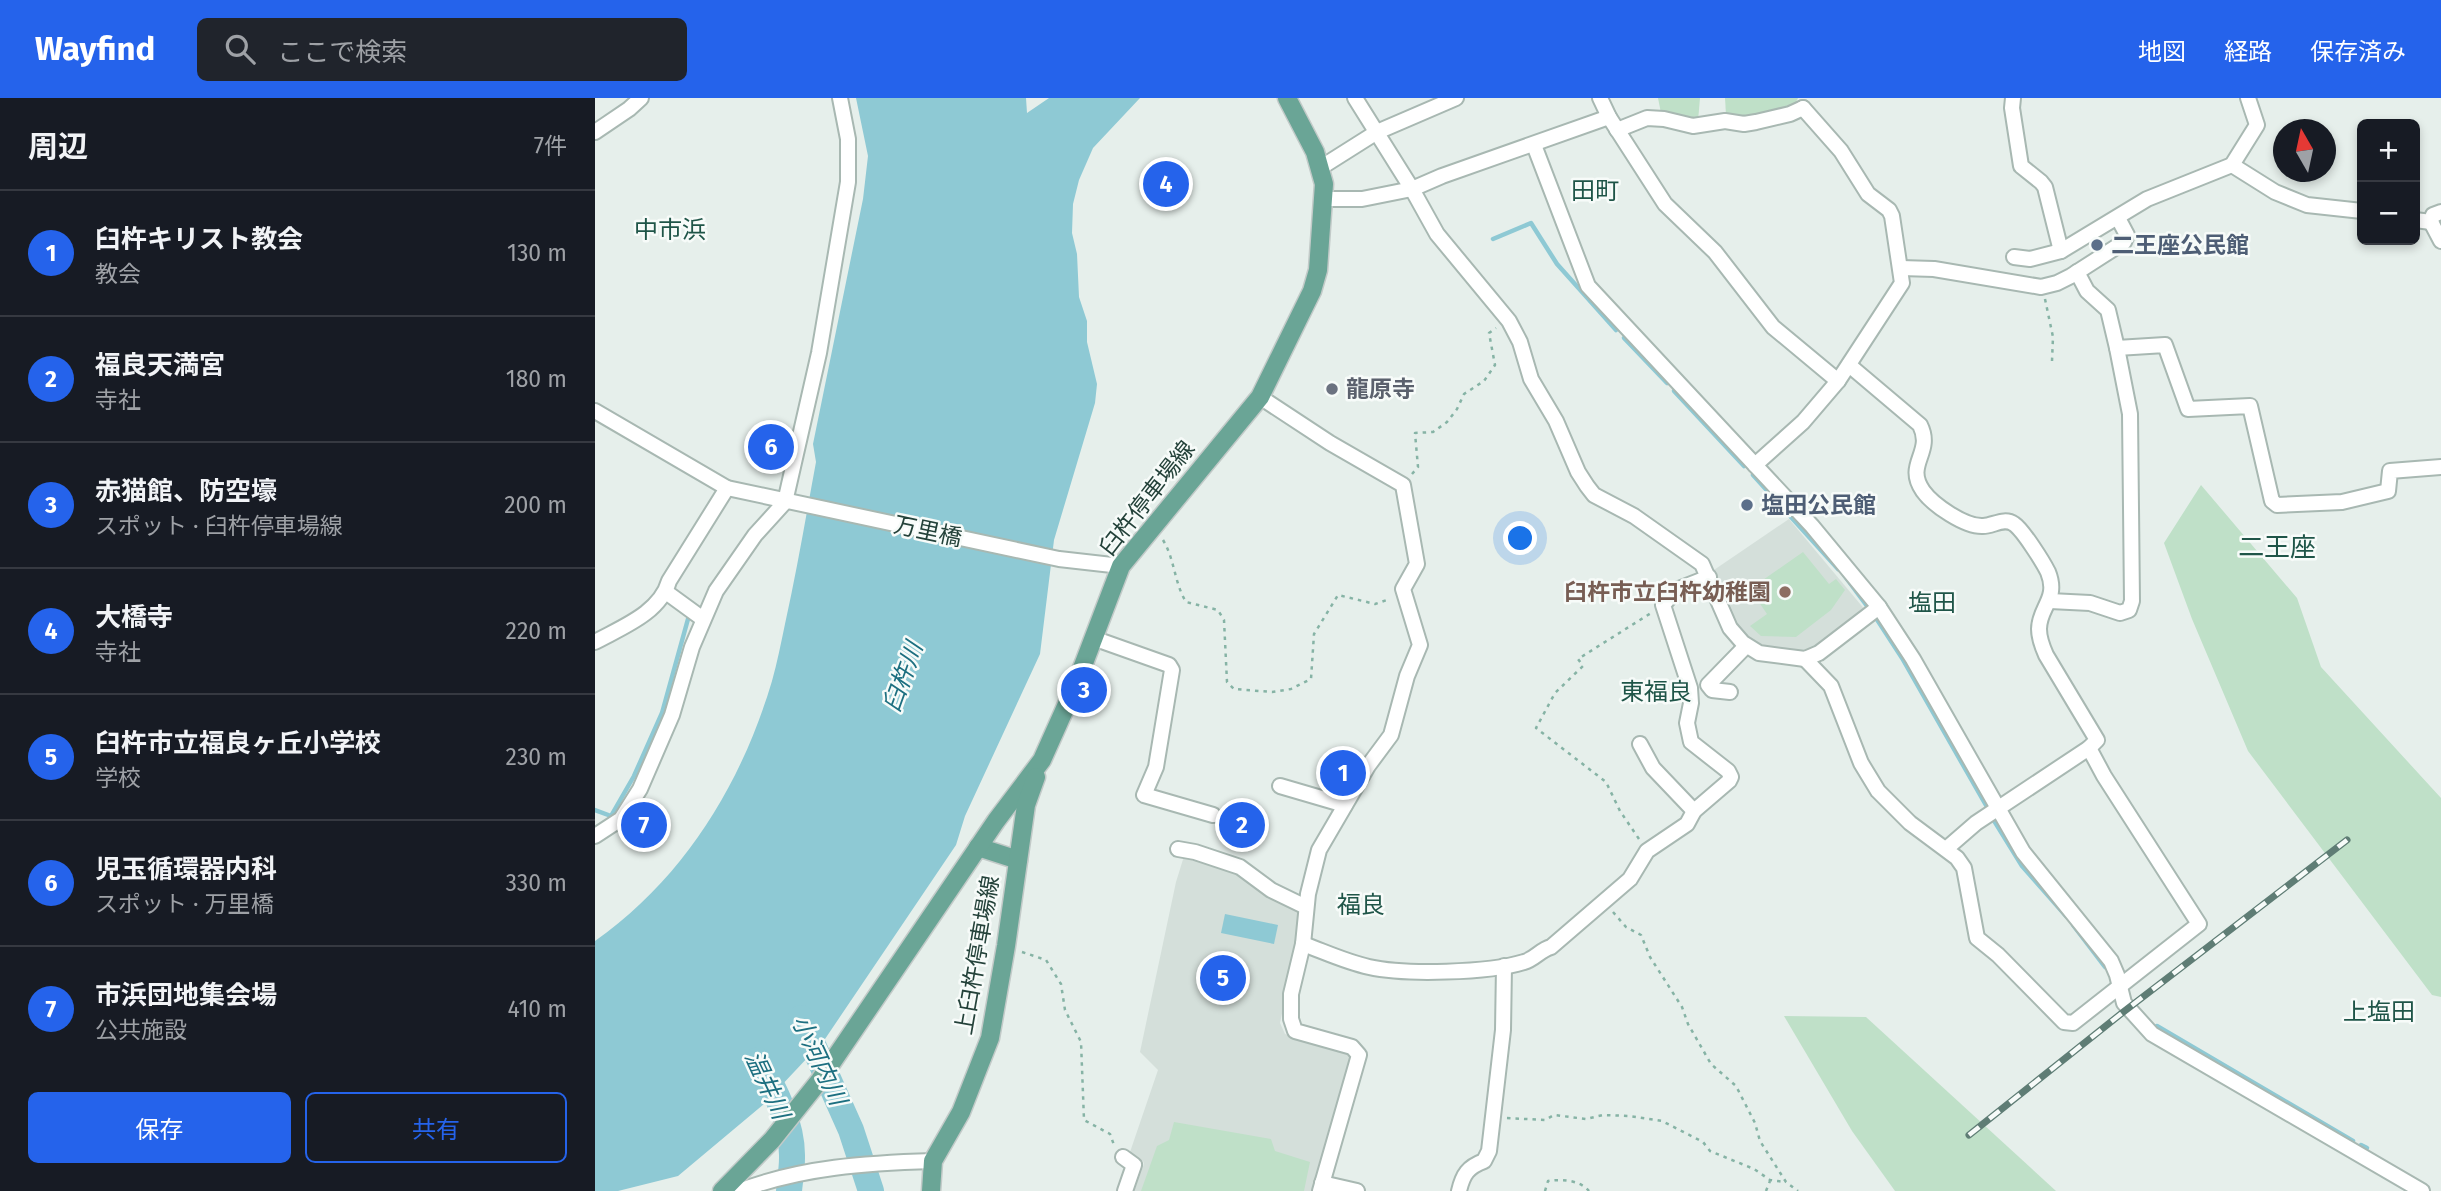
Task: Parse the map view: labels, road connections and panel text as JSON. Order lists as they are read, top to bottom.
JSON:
{
  "streets": {
    "main road": ["臼杵停車場線", "上臼杵停車場線"],
    "street": ["万里橋"]
  },
  "crossings": [
    ["臼杵停車場線", "万里橋"],
    ["臼杵停車場線", "上臼杵停車場線"]
  ],
  "districts": [
    "田町",
    "中市浜",
    "二王座",
    "塩田",
    "東福良",
    "福良",
    "上塩田"
  ],
  "water": ["臼杵川", "小河内川", "温井川"],
  "places": [
    "二王座公民館",
    "龍原寺",
    "塩田公民館",
    "臼杵市立臼杵幼稚園"
  ],
  "north": "top",
  "page": {
    "header": "Wayfind",
    "search": "ここで検索",
    "nav": ["地図", "経路", "保存済み"],
    "heading": ["周辺", "7件"],
    "map_buttons": ["+", "−"],
    "pins": [
      "4",
      "6",
      "3",
      "1",
      "2",
      "7",
      "5"
    ],
    "list": [
      {
        "mark": "1",
        "name": "臼杵キリスト教会",
        "note": "教会",
        "value": "130 m"
      },
      {
        "mark": "2",
        "name": "福良天満宮",
        "note": "寺社",
        "value": "180 m"
      },
      {
        "mark": "3",
        "name": "赤猫館、防空壕",
        "note": "スポット · 臼杵停車場線",
        "value": "200 m"
      },
      {
        "mark": "4",
        "name": "大橋寺",
        "note": "寺社",
        "value": "220 m"
      },
      {
        "mark": "5",
        "name": "臼杵市立福良ヶ丘小学校",
        "note": "学校",
        "value": "230 m"
      },
      {
        "mark": "6",
        "name": "児玉循環器内科",
        "note": "スポット · 万里橋",
        "value": "330 m"
      },
      {
        "mark": "7",
        "name": "市浜団地集会場",
        "note": "公共施設",
        "value": "410 m"
      }
    ],
    "buttons": ["保存", "共有"]
  }
}
